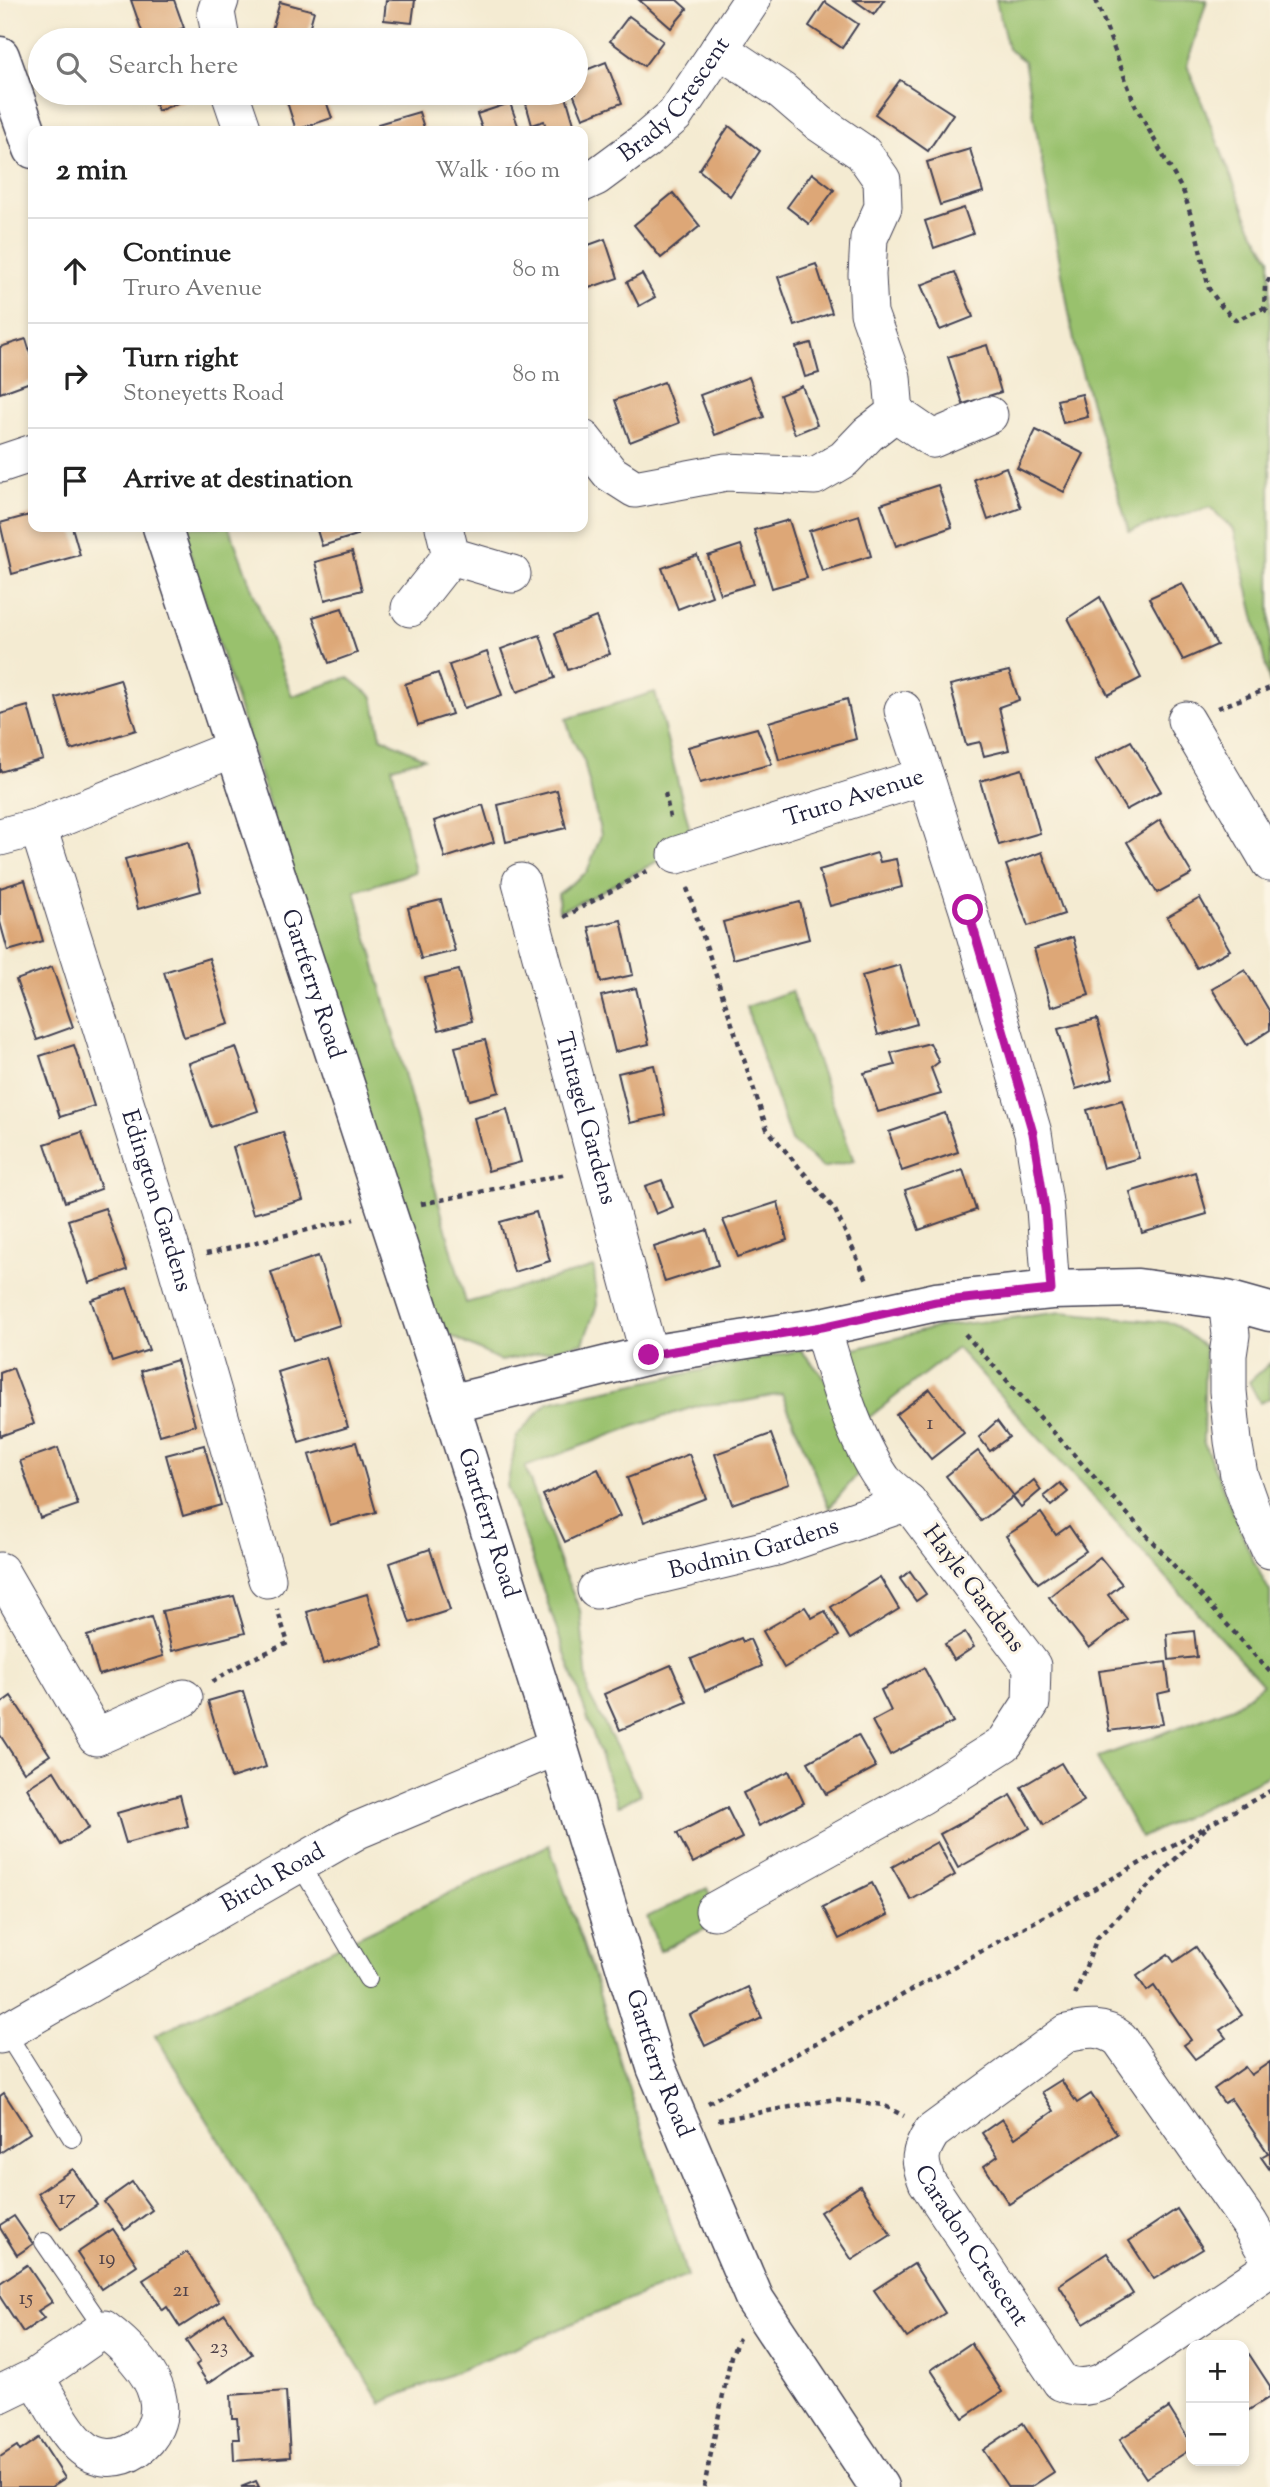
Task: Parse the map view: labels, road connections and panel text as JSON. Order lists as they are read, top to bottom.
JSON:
{
  "streets": {
    "street": [
      "Brady Crescent",
      "Truro Avenue",
      "Gartferry Road",
      "Tintagel Gardens",
      "Edington Gardens",
      "Bodmin Gardens",
      "Hayle Gardens",
      "Birch Road",
      "Caradon Crescent"
    ]
  },
  "crossings": [
    ["Gartferry Road", "Birch Road"],
    ["Bodmin Gardens", "Hayle Gardens"]
  ],
  "house_numbers": [
    "1",
    "17",
    "19",
    "21",
    "15",
    "23"
  ],
  "page": {
    "search": "Search here",
    "heading": ["2 min", "Walk · 160 m"],
    "list": [
      ["Continue", "Truro Avenue", "80 m"],
      ["Turn right", "Stoneyetts Road", "80 m"],
      "Arrive at destination"
    ],
    "map_buttons": ["+", "−"]
  }
}
